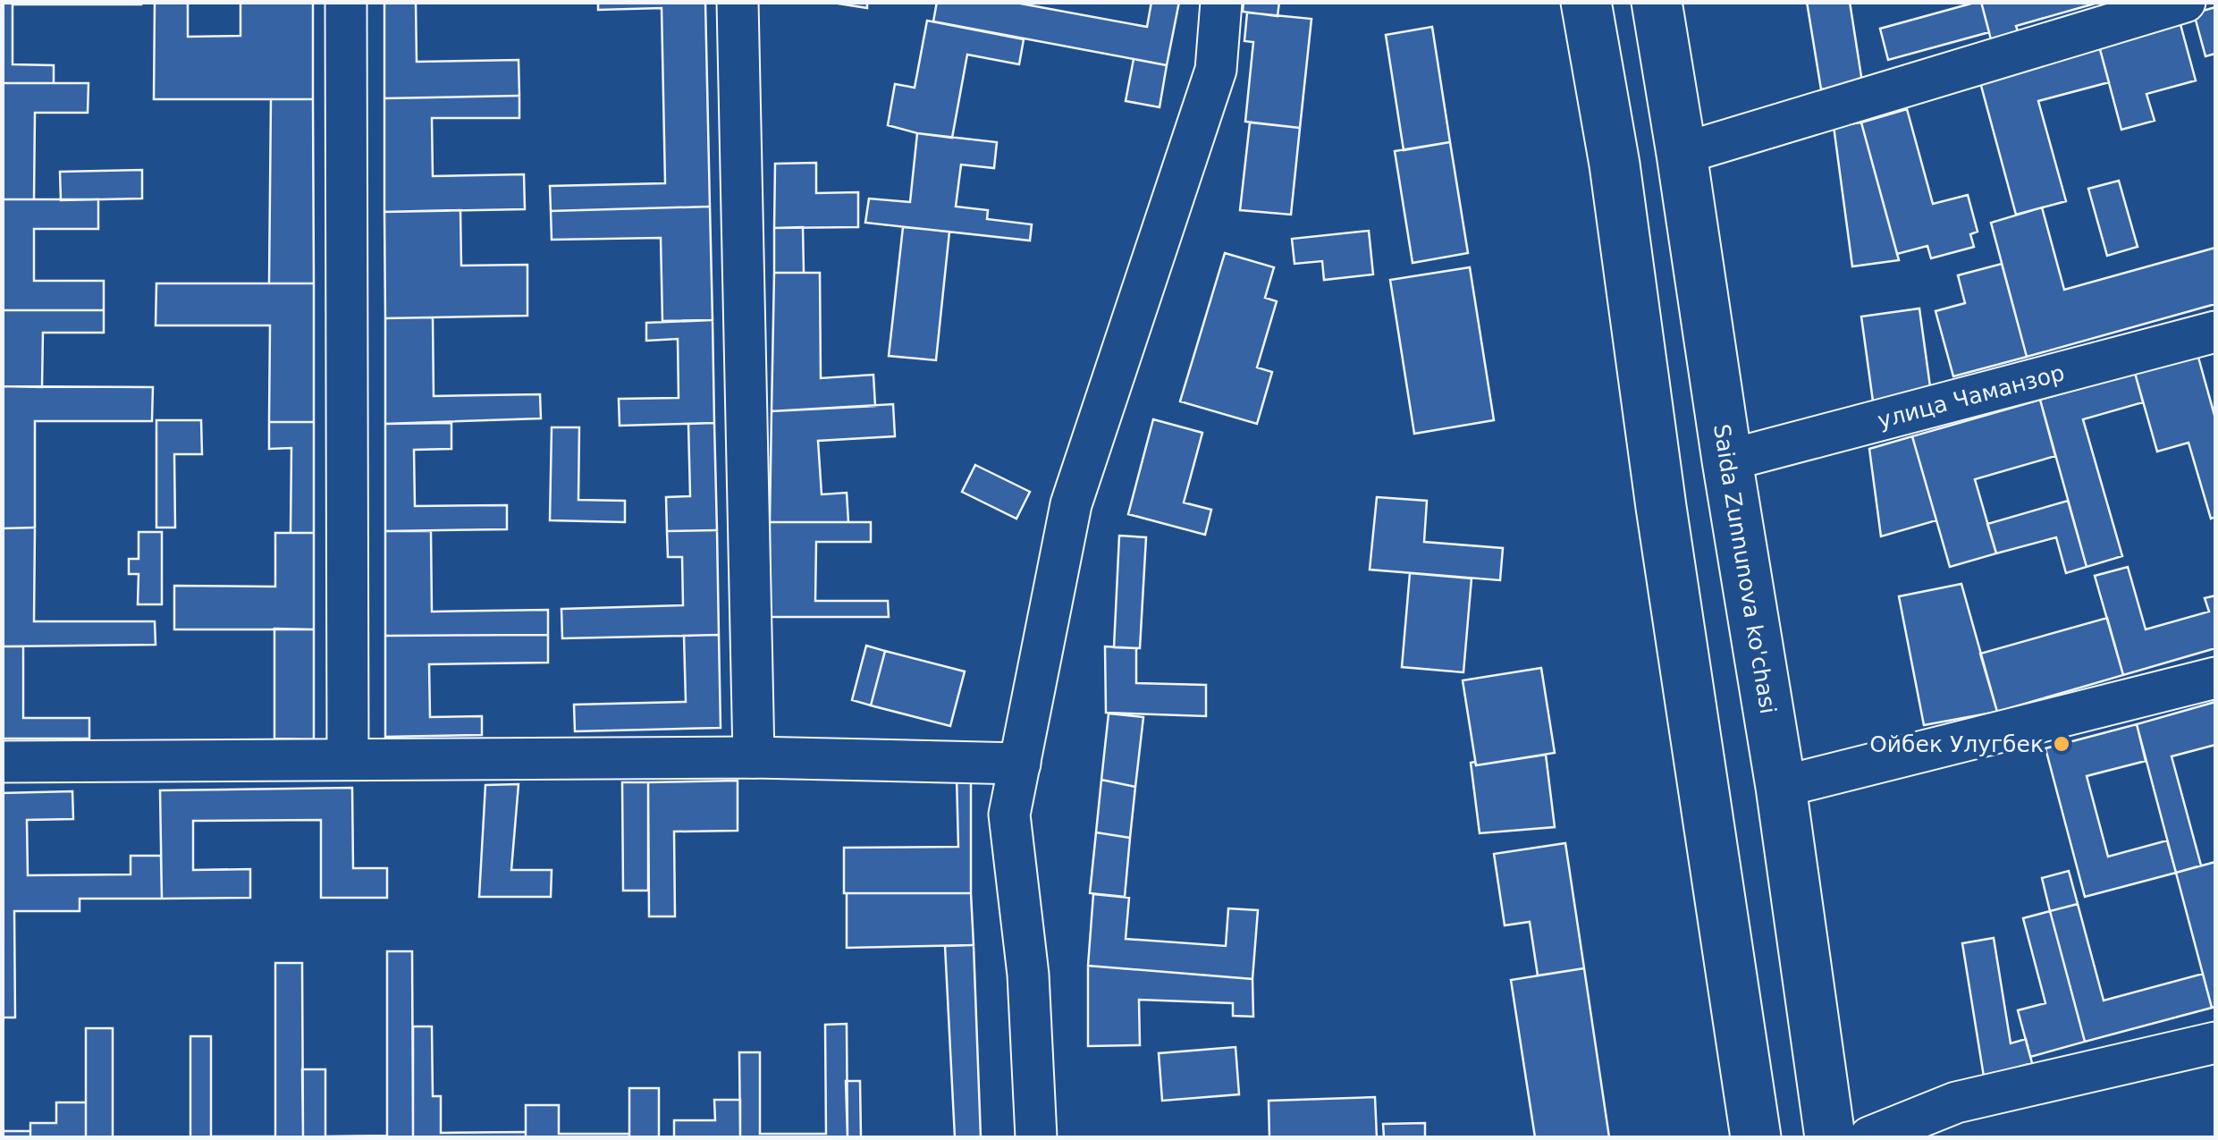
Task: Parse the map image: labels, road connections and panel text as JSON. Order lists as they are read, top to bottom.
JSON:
{
  "streets": {
    "main road": ["Saida Zunnunova ko'chasi"],
    "street": ["улица Чаманзор"]
  },
  "crossings": [
    ["улица Чаманзор", "Saida Zunnunova ko'chasi"]
  ],
  "places": ["Ойбек Улугбек"]
}
